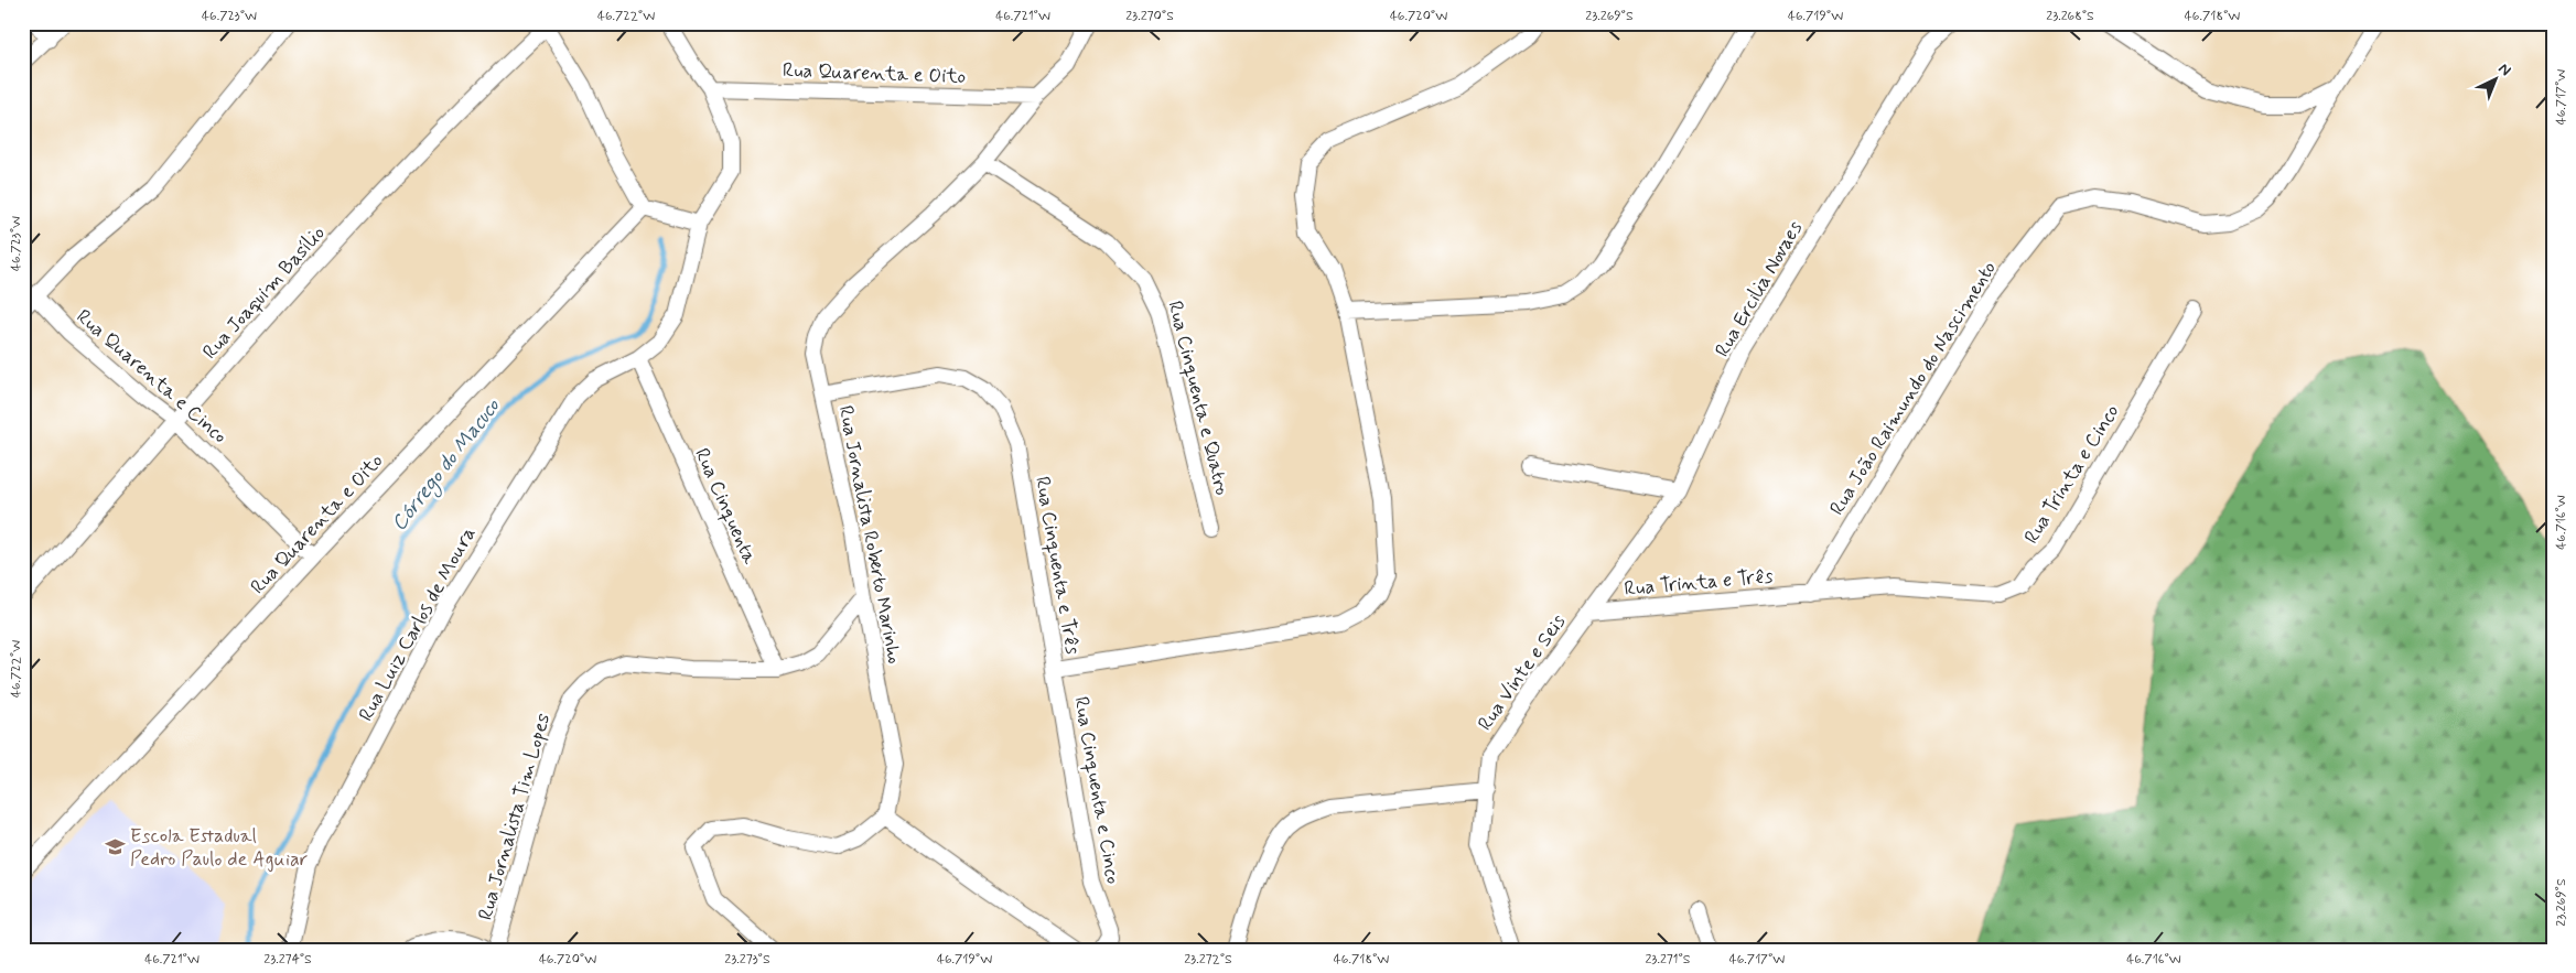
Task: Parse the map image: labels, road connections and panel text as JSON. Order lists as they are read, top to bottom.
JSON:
{
  "streets": {
    "street": [
      "Rua Quarenta e Oito",
      "Rua Ercilia Novaes",
      "Rua Joaquim Basílio",
      "Rua Quarenta e Cinco",
      "Rua João Raimundo do Nascimento",
      "Rua Cinquenta e Quatro",
      "Rua Trinta e Cinco",
      "Rua Cinquenta",
      "Rua Jornalista Roberto Marinho",
      "Rua Cinquenta e Três",
      "Rua Trinta e Três",
      "Rua Luiz Carlos de Moura",
      "Rua Vinte e Seis",
      "Rua Cinquenta e Cinco",
      "Rua Jornalista Tim Lopes"
    ]
  },
  "crossings": [
    ["Rua Quarenta e Oito", "Rua Joaquim Basílio"],
    ["Rua Quarenta e Oito", "Rua Quarenta e Cinco"],
    ["Rua Quarenta e Oito", "Rua Jornalista Roberto Marinho"],
    ["Rua Quarenta e Oito", "Rua Luiz Carlos de Moura"],
    ["Rua Ercilia Novaes", "Rua Trinta e Três"],
    ["Rua Ercilia Novaes", "Rua Vinte e Seis"],
    ["Rua Joaquim Basílio", "Rua Quarenta e Cinco"],
    ["Rua João Raimundo do Nascimento", "Rua Trinta e Cinco"],
    ["Rua João Raimundo do Nascimento", "Rua Trinta e Três"],
    ["Rua Cinquenta e Quatro", "Rua Jornalista Roberto Marinho"],
    ["Rua Trinta e Cinco", "Rua Trinta e Três"],
    ["Rua Cinquenta", "Rua Luiz Carlos de Moura"],
    ["Rua Cinquenta", "Rua Jornalista Tim Lopes"],
    ["Rua Jornalista Roberto Marinho", "Rua Cinquenta e Três"],
    ["Rua Jornalista Roberto Marinho", "Rua Jornalista Tim Lopes"],
    ["Rua Cinquenta e Três", "Rua Cinquenta e Cinco"],
    ["Rua Trinta e Três", "Rua Vinte e Seis"]
  ],
  "water": ["Córrego do Macuco"],
  "places": {
    "school or university": ["Escola Estadual Pedro Paulo de Aguiar"]
  },
  "north": "top right",
  "coordinates": [
    "46.723°W",
    "46.722°W",
    "46.721°W",
    "23.270°S",
    "46.720°W",
    "23.269°S",
    "46.719°W",
    "23.268°S",
    "46.718°W",
    "46.717°W",
    "46.716°W",
    "23.274°S",
    "23.273°S",
    "23.272°S",
    "23.271°S"
  ]
}
